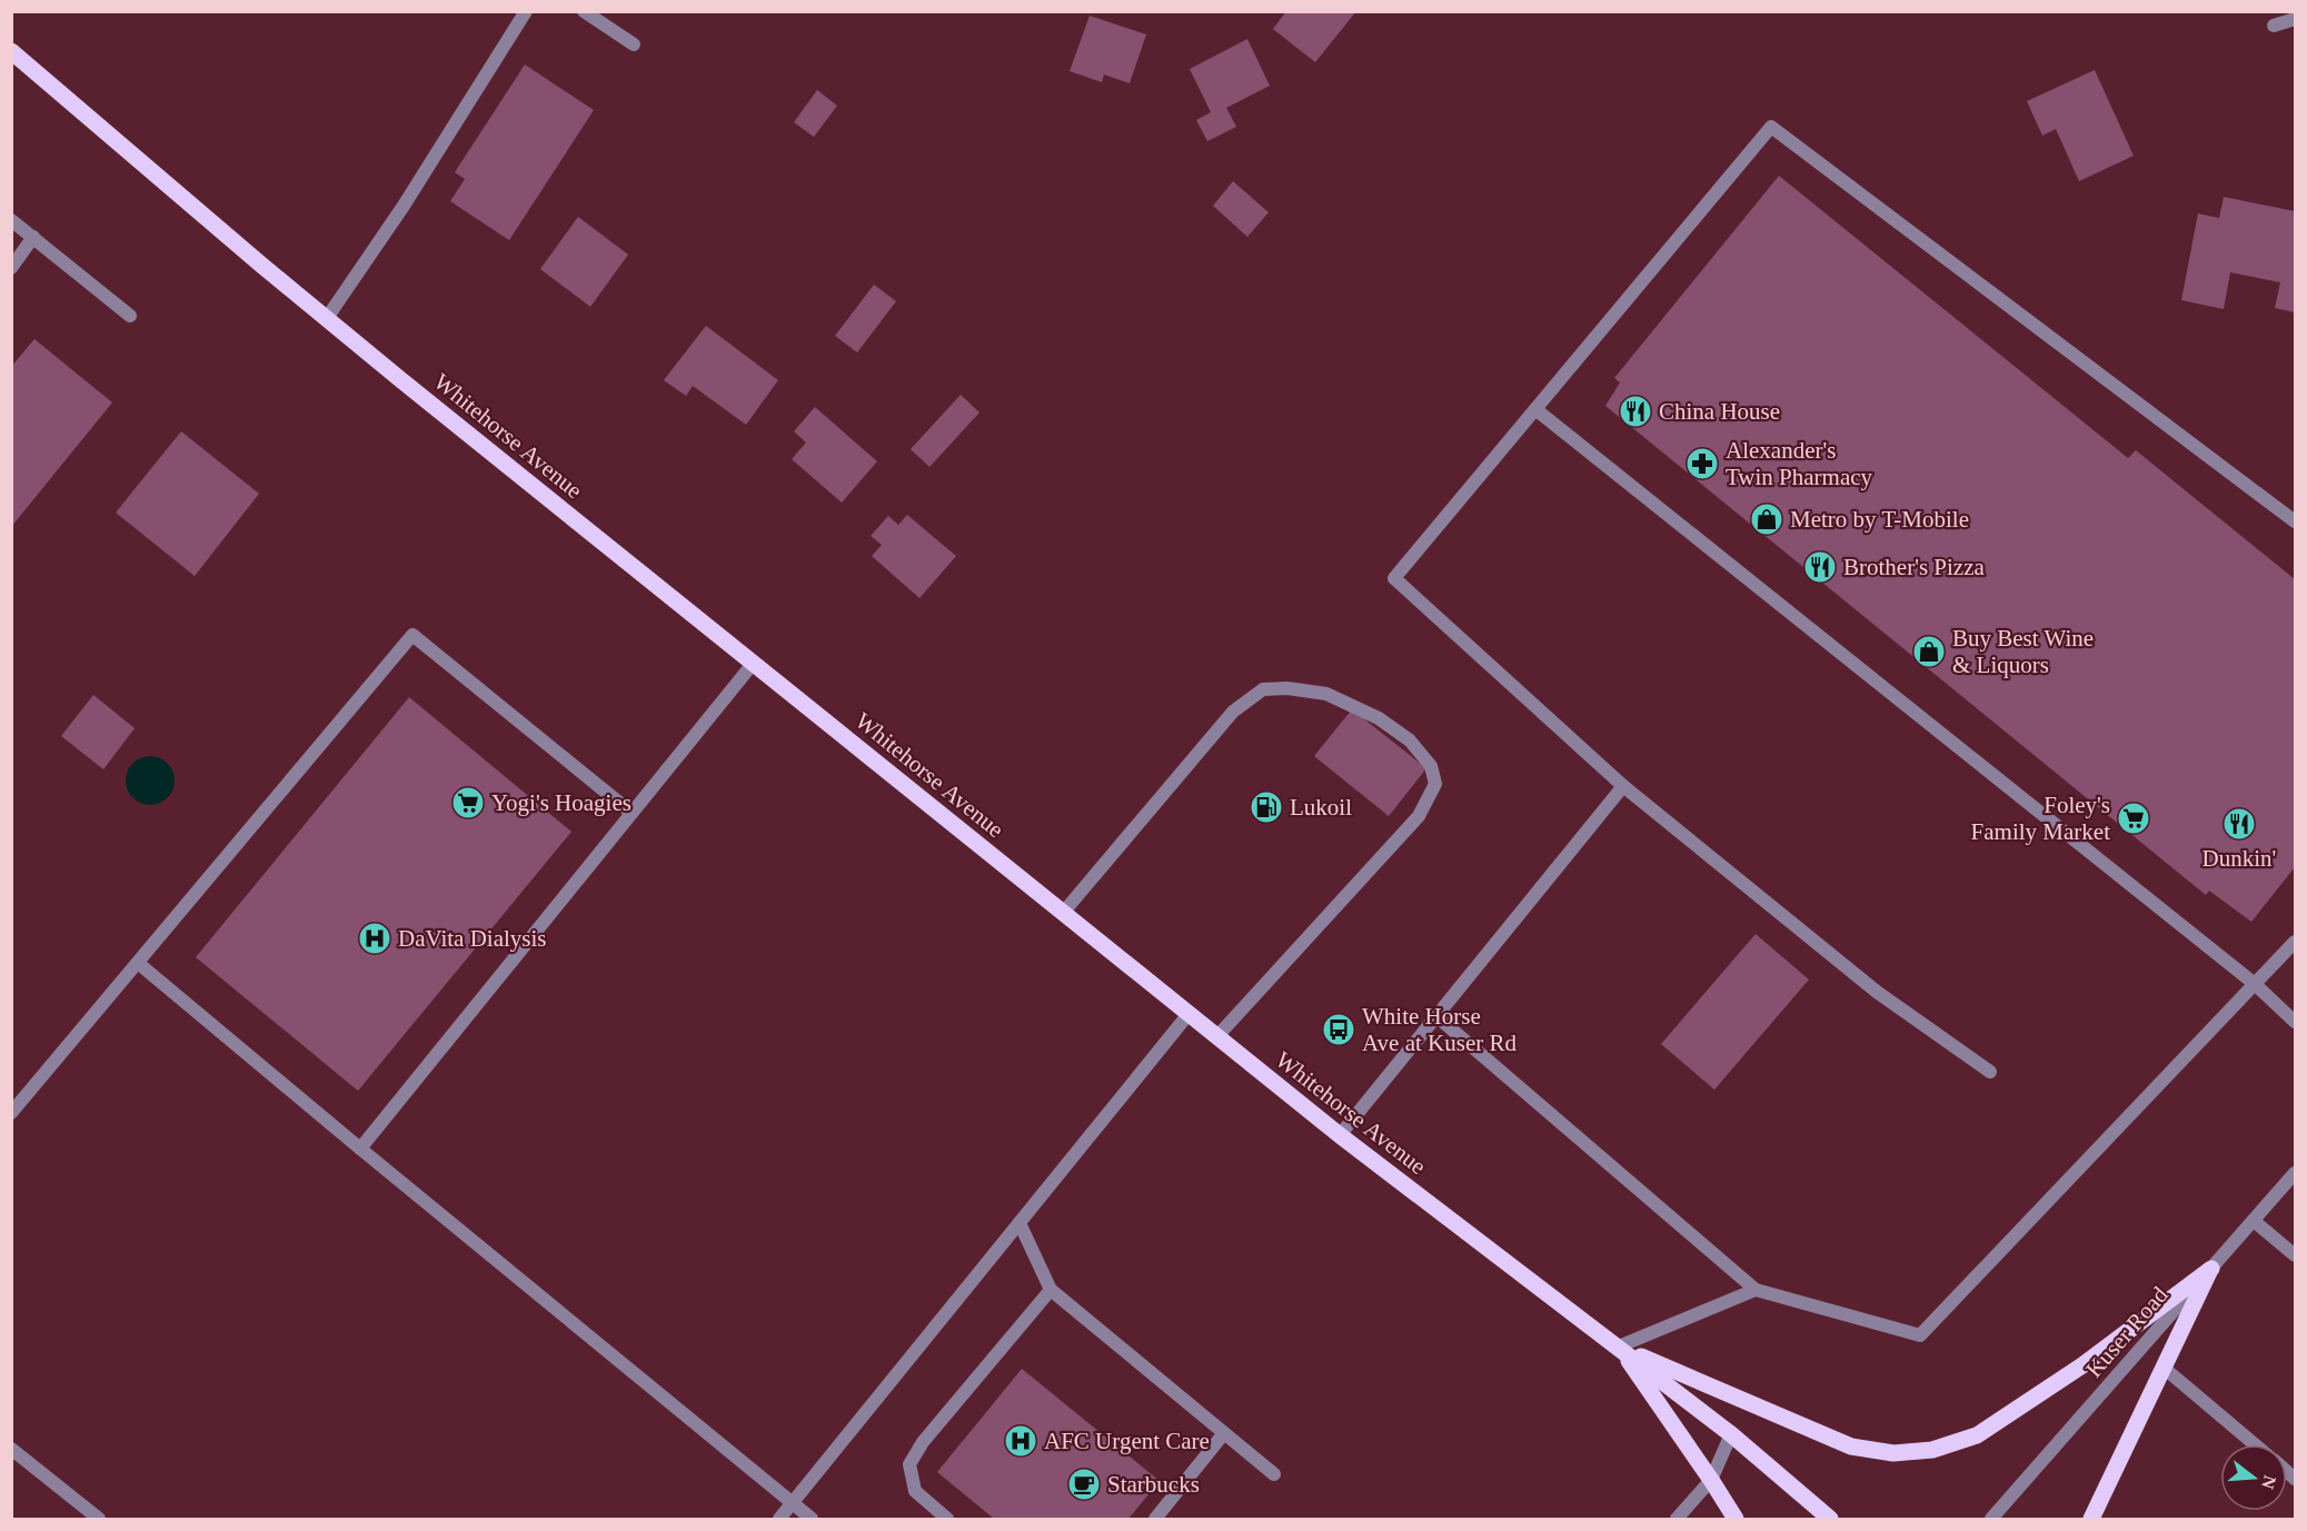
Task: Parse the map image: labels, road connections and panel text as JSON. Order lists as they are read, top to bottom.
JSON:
{
  "streets": {
    "main road": ["Whitehorse Avenue"],
    "street": ["Kuser Road"]
  },
  "places": {
    "restaurant": ["China House", "Brother's Pizza", "Dunkin'"],
    "pharmacy": ["Alexander's Twin Pharmacy"],
    "shop": ["Metro by T-Mobile", "Buy Best Wine & Liquors"],
    "supermarket": ["Yogi's Hoagies", "Foley's Family Market"],
    "fuel station": ["Lukoil"],
    "hospital": ["DaVita Dialysis", "AFC Urgent Care"],
    "bus stop": ["White Horse Ave at Kuser Rd"],
    "cafe": ["Starbucks"]
  },
  "north": "right"
}
